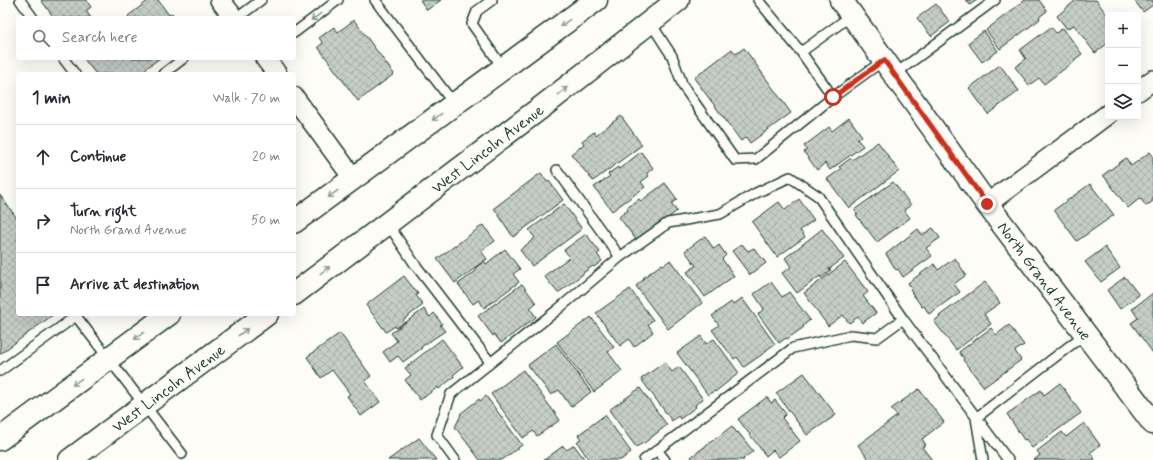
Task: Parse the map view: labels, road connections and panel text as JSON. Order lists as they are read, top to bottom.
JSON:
{
  "streets": {
    "main road": ["West Lincoln Avenue", "North Grand Avenue"]
  },
  "page": {
    "map_buttons": ["+", "−"],
    "search": "Search here",
    "heading": ["1 min", "Walk · 70 m"],
    "list": [
      ["Continue", "20 m"],
      ["Turn right", "North Grand Avenue", "50 m"],
      "Arrive at destination"
    ]
  }
}
